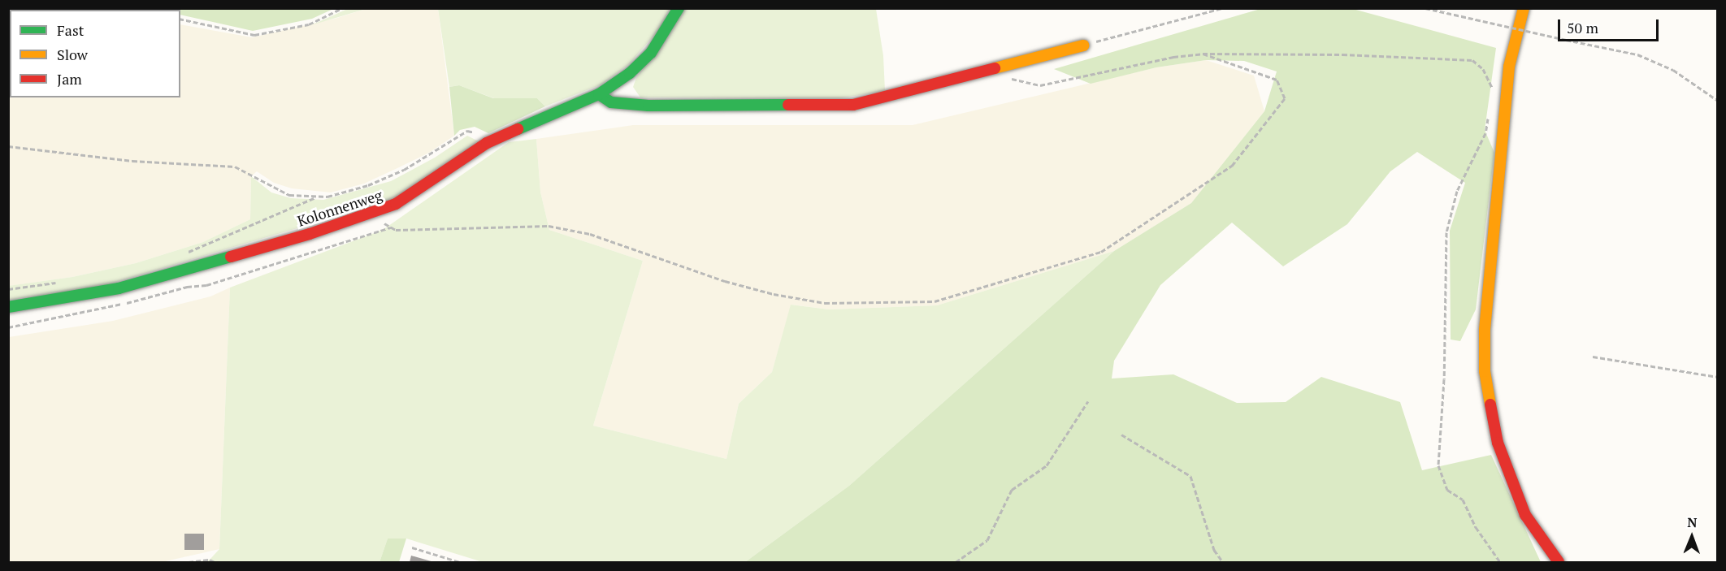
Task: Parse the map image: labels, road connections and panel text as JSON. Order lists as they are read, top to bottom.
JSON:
{
  "streets": {
    "street": ["Kolonnenweg"]
  },
  "legend": ["Fast", "Slow", "Jam"],
  "scale_bar": "50 m",
  "north": "top"
}
